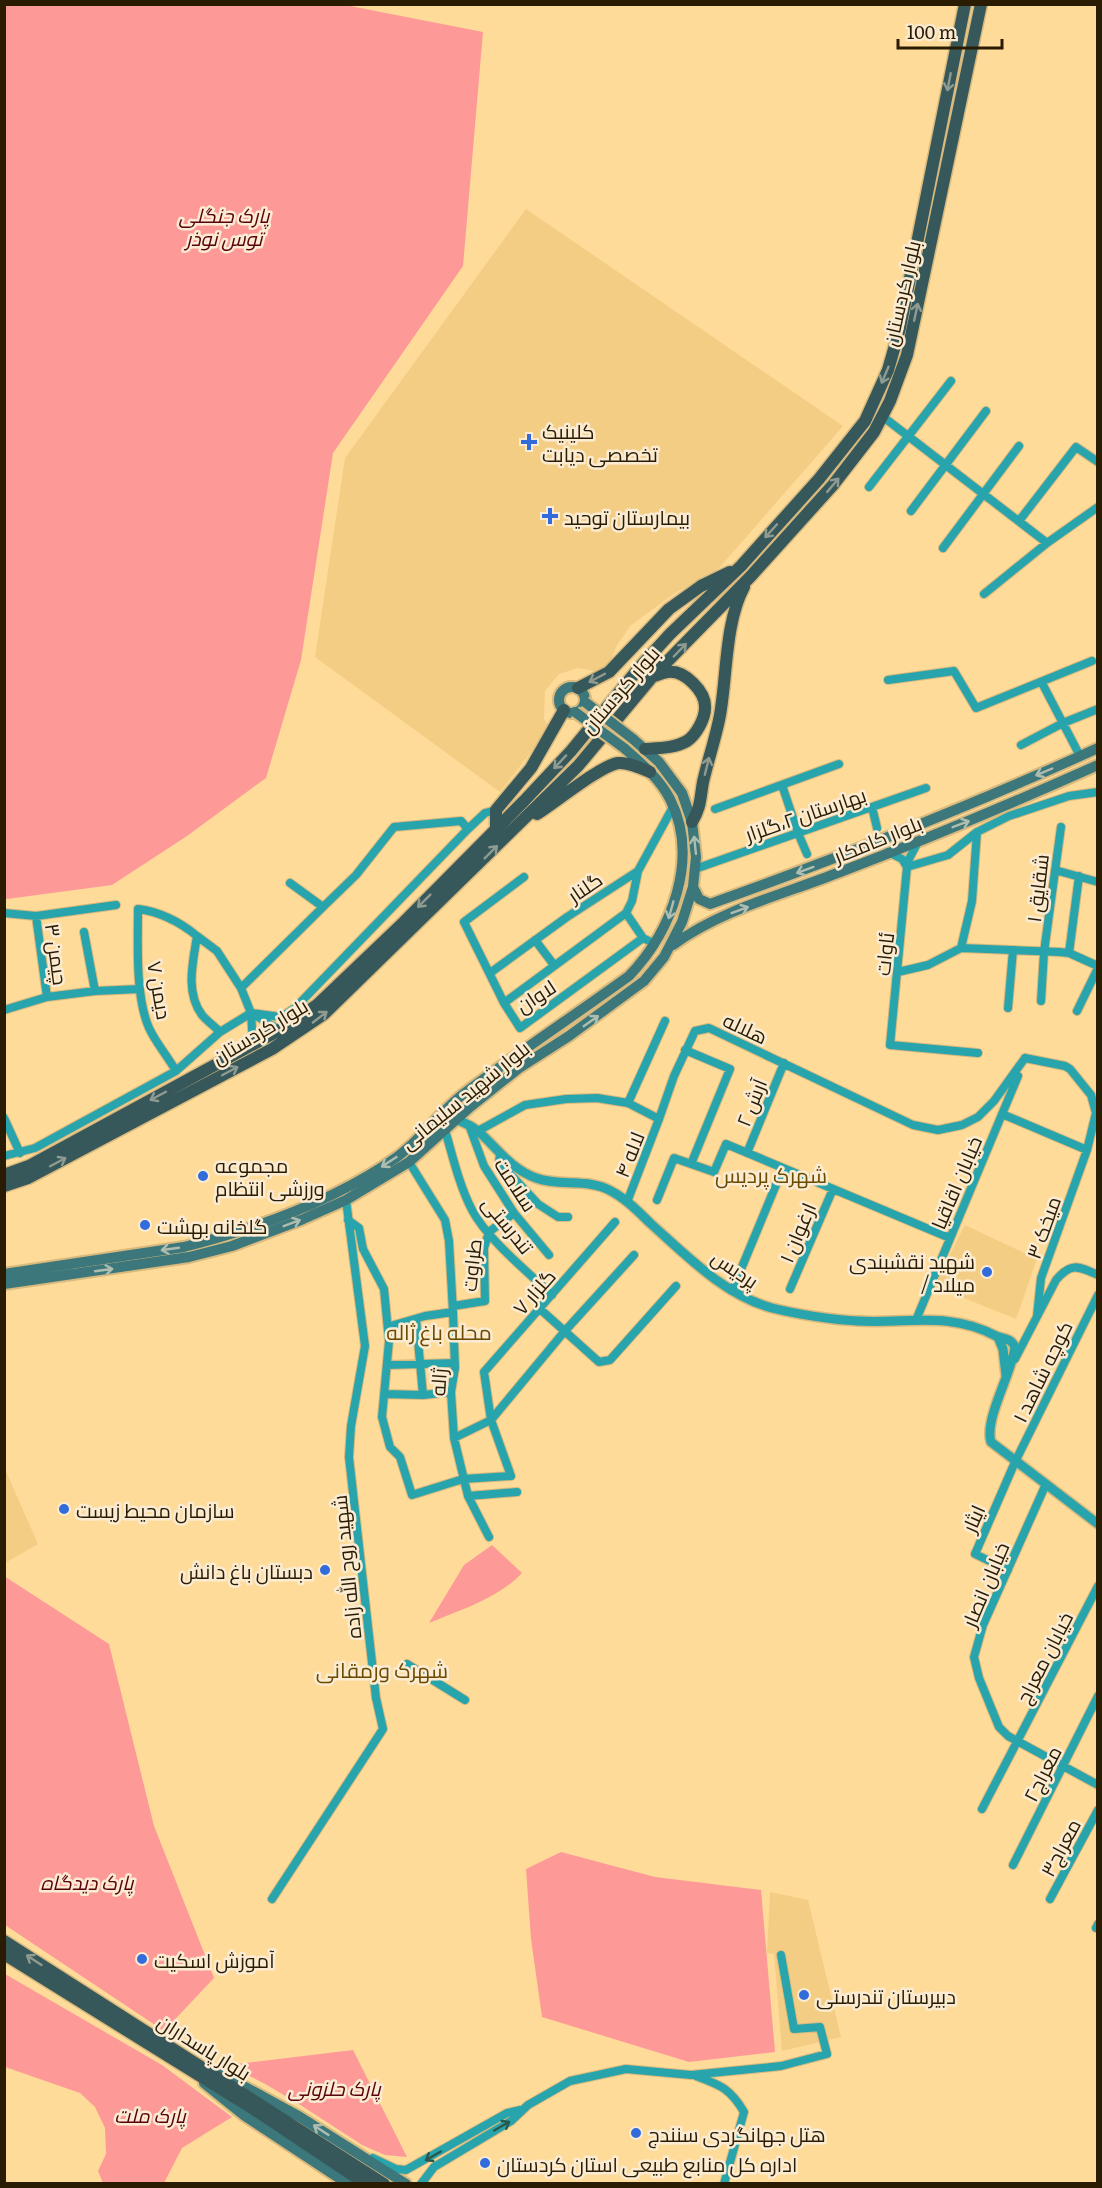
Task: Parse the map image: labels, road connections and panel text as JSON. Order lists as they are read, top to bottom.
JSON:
{
  "streets": {
    "main road": [
      "بلوار کردستان",
      "بلوار کامکار",
      "بلوار شهید سلیمانی",
      "بلوار پاسداران"
    ],
    "street": [
      "بهارستان ۲،گلزار",
      "گلنار",
      "شقایق ۱",
      "چیمن ۳",
      "ئاوات",
      "دیمن ۷",
      "لاوان",
      "هلاله",
      "آرش ۲",
      "لاله ۴",
      "خیابان اقاقیا",
      "سلامت",
      "تندرستی",
      "میخک ۳",
      "ارغوان ۱",
      "طراوت",
      "پردیس",
      "گلزار ۷",
      "کوچه شاهد ۱",
      "ژاله",
      "ایثار",
      "شهید روح الله زاده",
      "خیابان انصار",
      "خیابان معراج",
      "معراج۲",
      "معراج۳"
    ]
  },
  "crossings": [
    ["بهارستان ۲،گلزار", "بلوار شهید سلیمانی"],
    ["بلوار کامکار", "ئاوات"],
    ["بلوار کامکار", "بلوار شهید سلیمانی"],
    ["گلنار", "بلوار شهید سلیمانی"],
    ["هلاله", "آرش ۲"],
    ["هلاله", "لاله ۴"],
    ["هلاله", "خیابان اقاقیا"],
    ["هلاله", "میخک ۳"],
    ["بلوار شهید سلیمانی", "تندرستی"],
    ["بلوار شهید سلیمانی", "پردیس"],
    ["بلوار شهید سلیمانی", "ژاله"],
    ["بلوار شهید سلیمانی", "شهید روح الله زاده"],
    ["لاله ۴", "پردیس"],
    ["خیابان اقاقیا", "میخک ۳"],
    ["خیابان اقاقیا", "پردیس"],
    ["سلامت", "طراوت"],
    ["سلامت", "پردیس"],
    ["تندرستی", "طراوت"],
    ["تندرستی", "گلزار ۷"],
    ["طراوت", "ژاله"],
    ["گلزار ۷", "ژاله"],
    ["کوچه شاهد ۱", "ایثار"],
    ["ایثار", "خیابان انصار"],
    ["خیابان انصار", "خیابان معراج"],
    ["خیابان انصار", "معراج۲"]
  ],
  "districts": ["شهرک پردیس", "محله باغ ژاله", "شهرک ورمقانی"],
  "parks": [
    "پارک جنگلی توس نوذر",
    "پارک دیدگاه",
    "پارک حلزونی",
    "پارک ملت"
  ],
  "places": {
    "health": ["کلینیک تخصصی دیابت", "بیمارستان توحید"],
    "other": [
      "مجموعه ورزشی انتظام",
      "گلخانه بهشت",
      "شهید نقشبندی / میلاد",
      "سازمان محیط زیست",
      "دبستان باغ دانش",
      "آموزش اسکیت",
      "دبیرستان تندرستی",
      "هتل جهانگردی سنندج",
      "اداره کل منابع طبیعی استان کردستان"
    ]
  },
  "scale_bar": "100 m"
}
